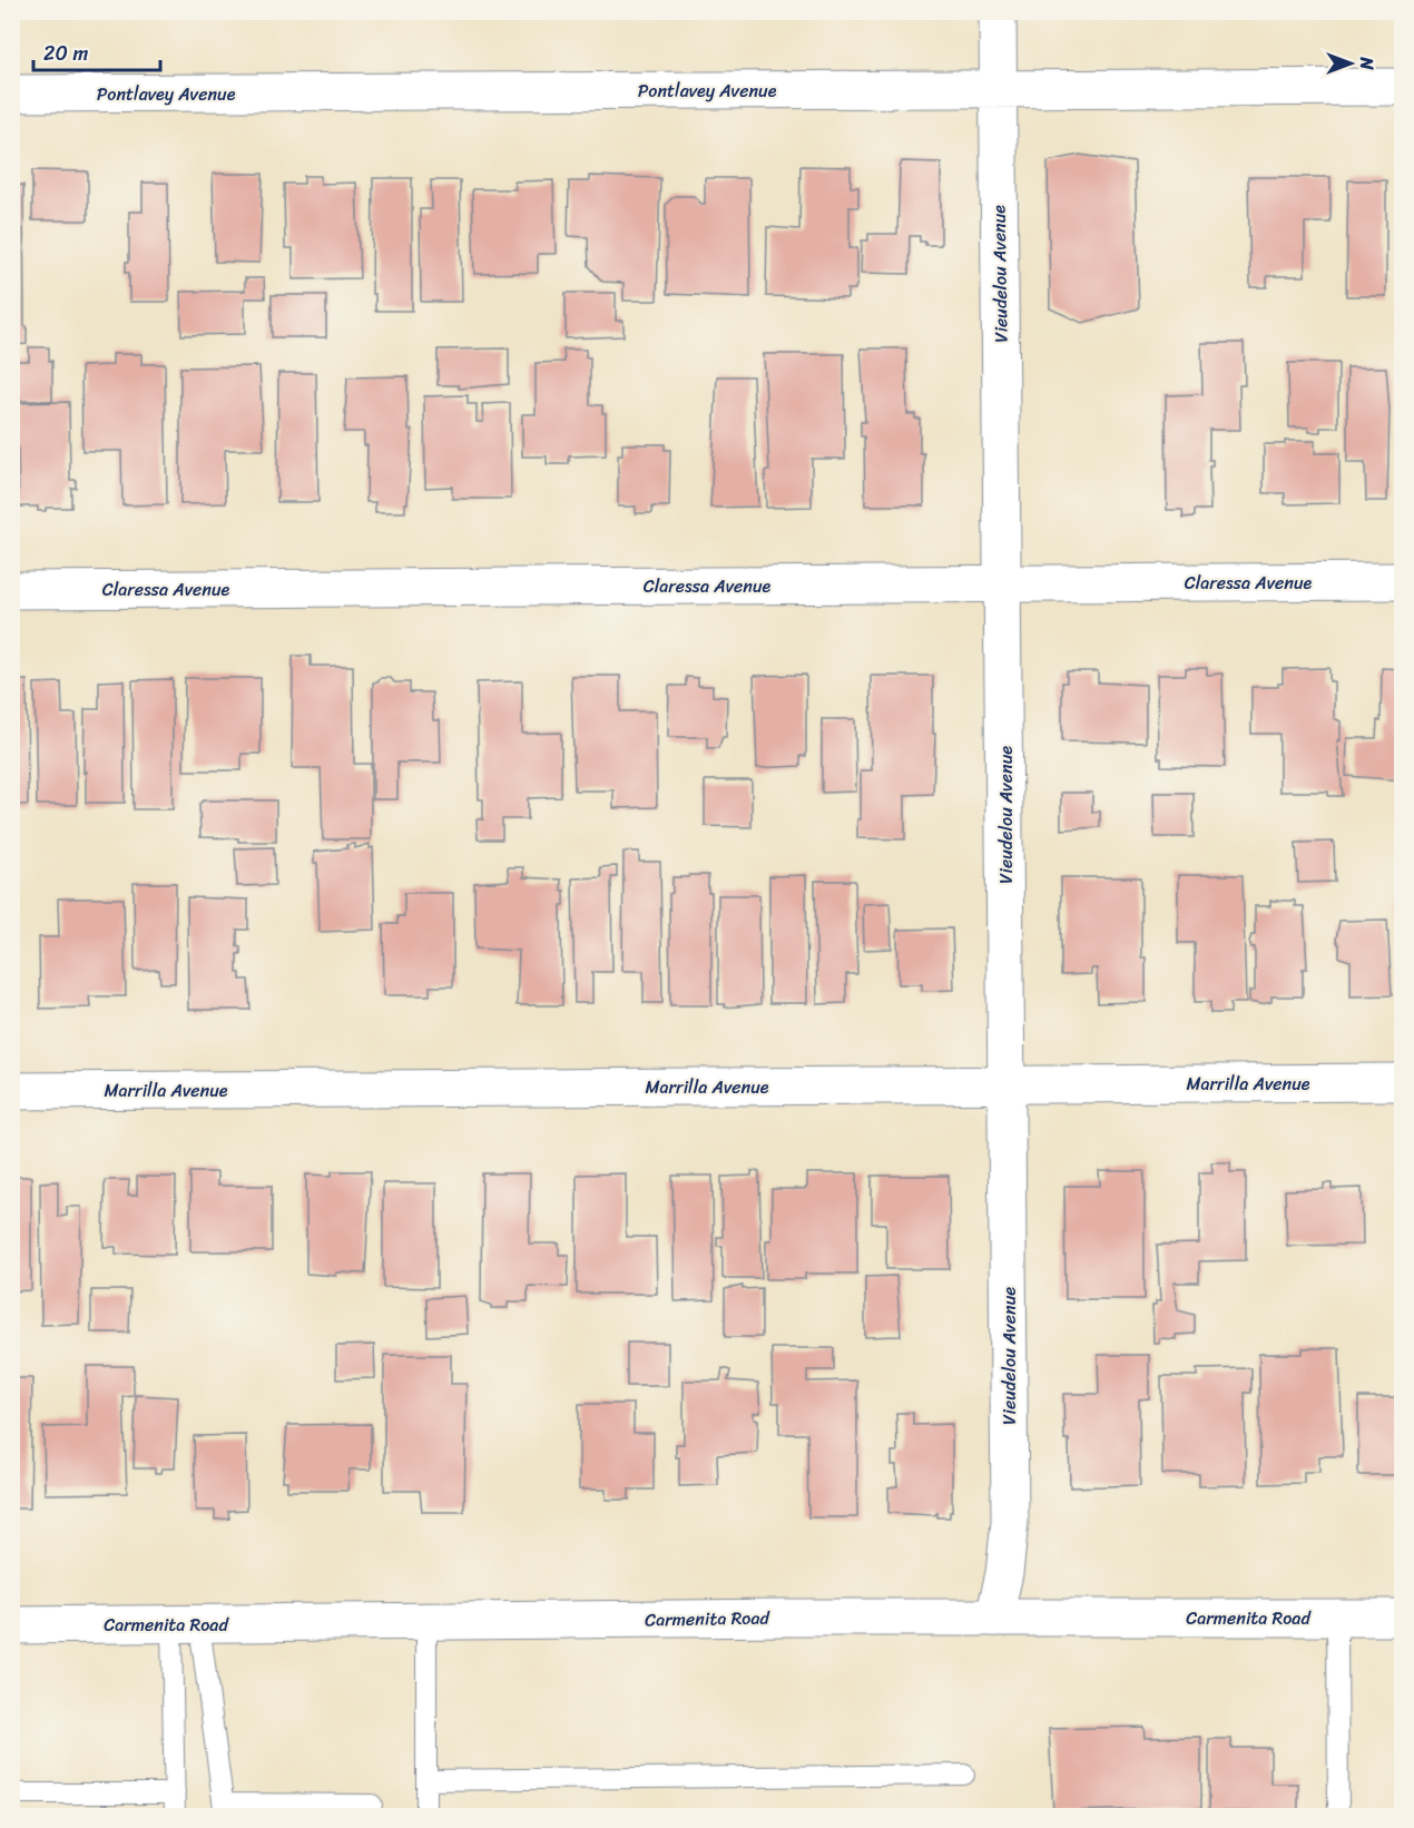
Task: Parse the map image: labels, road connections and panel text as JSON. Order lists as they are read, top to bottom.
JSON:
{
  "streets": {
    "street": [
      "Pontlavey Avenue",
      "Vieudelou Avenue",
      "Claressa Avenue",
      "Marrilla Avenue",
      "Carmenita Road"
    ]
  },
  "crossings": [
    ["Pontlavey Avenue", "Vieudelou Avenue"],
    ["Vieudelou Avenue", "Claressa Avenue"],
    ["Vieudelou Avenue", "Marrilla Avenue"],
    ["Vieudelou Avenue", "Carmenita Road"]
  ],
  "scale_bar": "20 m",
  "north": "right"
}
